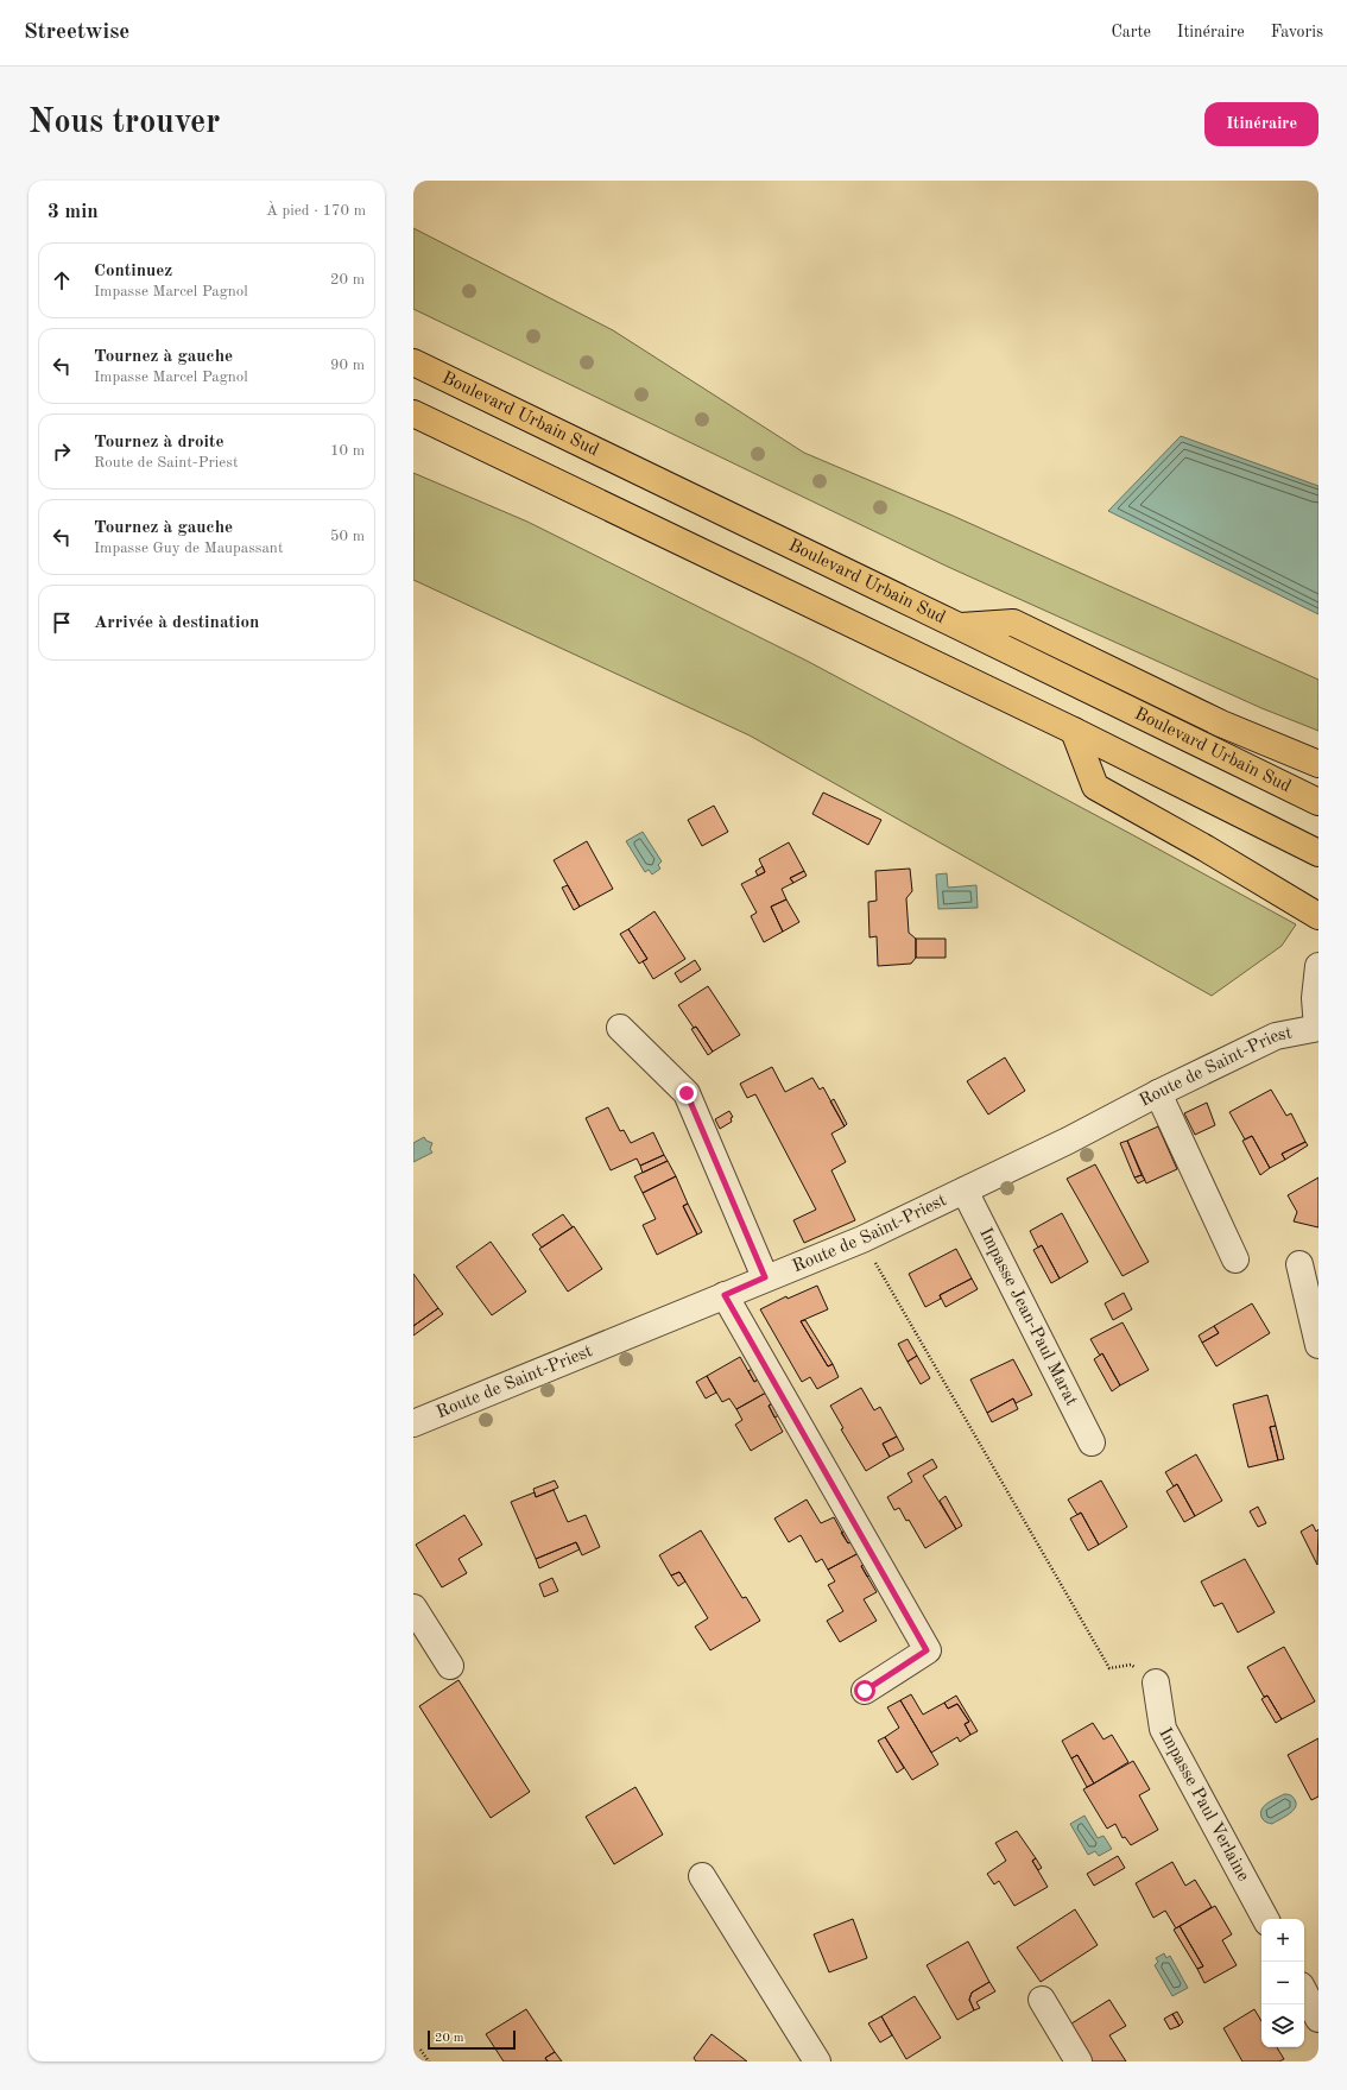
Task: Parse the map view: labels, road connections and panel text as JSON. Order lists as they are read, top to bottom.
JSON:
{
  "streets": {
    "highway": ["Boulevard Urbain Sud"],
    "street": ["Route de Saint-Priest", "Impasse Jean-Paul Marat", "Impasse Paul Verlaine"]
  },
  "crossings": [
    ["Route de Saint-Priest", "Impasse Jean-Paul Marat"]
  ],
  "scale_bar": "20 m",
  "page": {
    "header": "Streetwise",
    "nav": ["Carte", "Itinéraire", "Favoris"],
    "buttons": "Itinéraire",
    "title": "Nous trouver",
    "heading": ["3 min", "À pied · 170 m"],
    "list": [
      ["Continuez", "Impasse Marcel Pagnol", "20 m"],
      ["Tournez à gauche", "Impasse Marcel Pagnol", "90 m"],
      ["Tournez à droite", "Route de Saint-Priest", "10 m"],
      ["Tournez à gauche", "Impasse Guy de Maupassant", "50 m"],
      "Arrivée à destination"
    ],
    "map_buttons": ["+", "−"],
    "scale": "20 m"
  }
}
